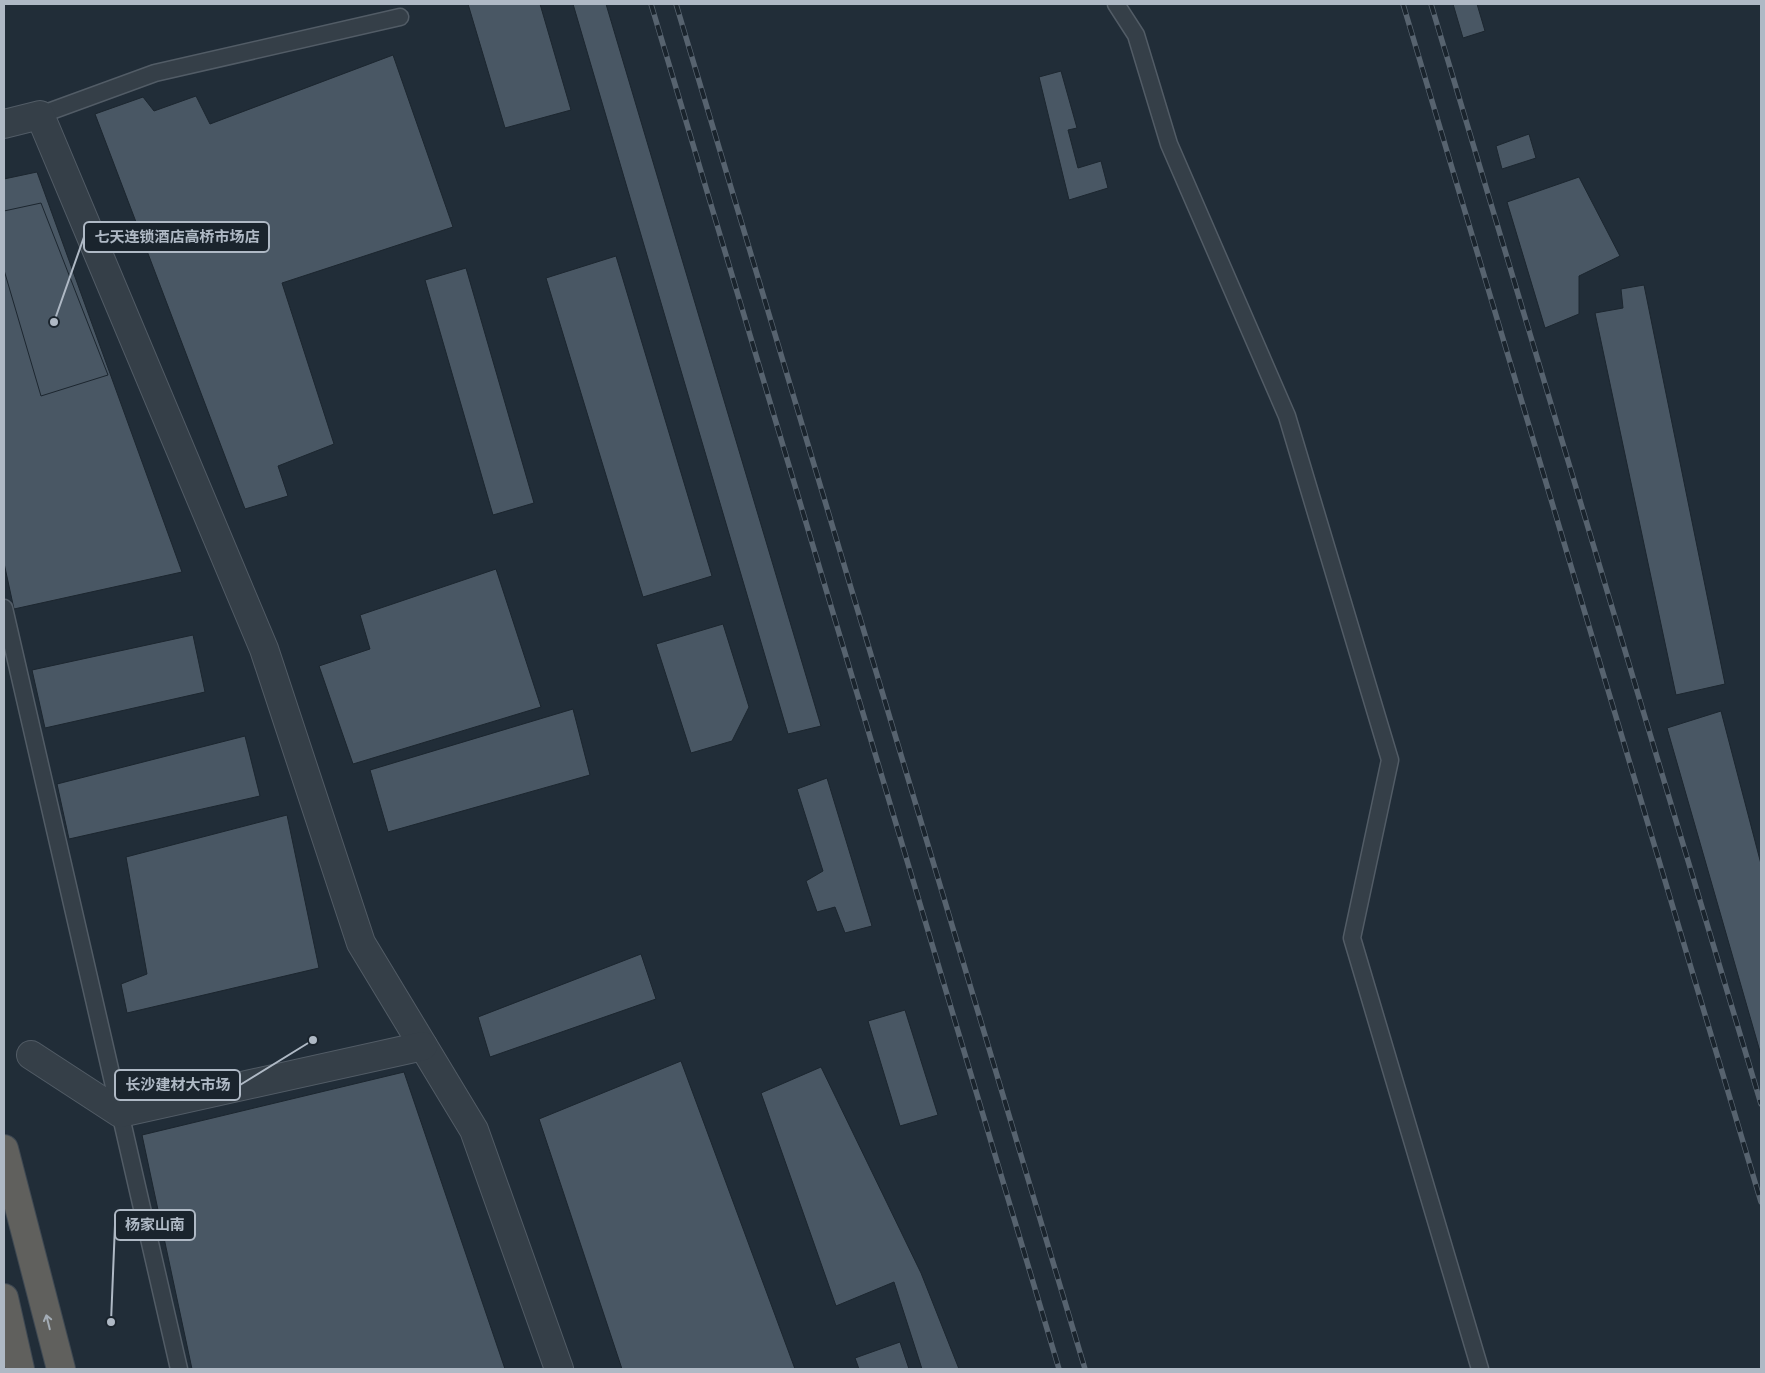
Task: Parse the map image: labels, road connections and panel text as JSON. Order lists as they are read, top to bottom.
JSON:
{
  "places": ["七天连锁酒店高桥市场店", "长沙建材大市场", "杨家山南"]
}
